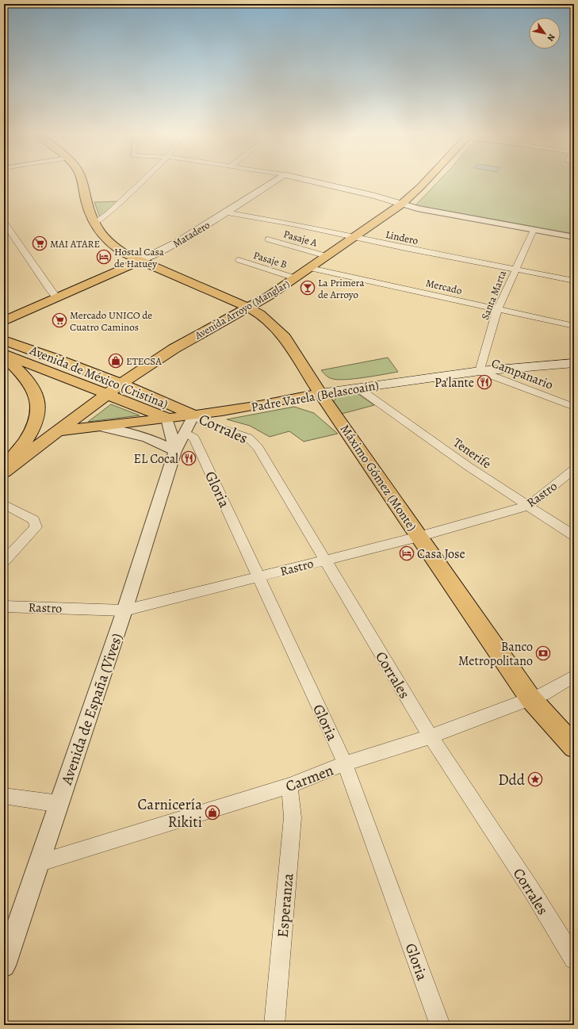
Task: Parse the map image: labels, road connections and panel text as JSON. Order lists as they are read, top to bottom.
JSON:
{
  "streets": {
    "main road": [
      "Matadero",
      "Avenida Arroyo (Manglar)",
      "Avenida de México (Cristina)",
      "Padre Varela (Belascoaín)",
      "Máximo Gómez (Monte)"
    ],
    "street": [
      "Lindero",
      "Pasaje A",
      "Pasaje B",
      "Mercado",
      "Santa Marta",
      "Campanario",
      "Corrales",
      "Tenerife",
      "Gloria",
      "Rastro",
      "Avenida de España (Vives)",
      "Carmen",
      "Esperanza"
    ]
  },
  "crossings": [
    ["Matadero", "Lindero"],
    ["Matadero", "Máximo Gómez (Monte)"],
    ["Lindero", "Santa Marta"],
    ["Lindero", "Avenida Arroyo (Manglar)"],
    ["Pasaje A", "Avenida Arroyo (Manglar)"],
    ["Pasaje B", "Avenida Arroyo (Manglar)"],
    ["Mercado", "Santa Marta"],
    ["Mercado", "Avenida Arroyo (Manglar)"],
    ["Santa Marta", "Campanario"],
    ["Santa Marta", "Padre Varela (Belascoaín)"],
    ["Avenida Arroyo (Manglar)", "Avenida de México (Cristina)"],
    ["Avenida Arroyo (Manglar)", "Padre Varela (Belascoaín)"],
    ["Avenida Arroyo (Manglar)", "Máximo Gómez (Monte)"],
    ["Campanario", "Padre Varela (Belascoaín)"],
    ["Avenida de México (Cristina)", "Padre Varela (Belascoaín)"],
    ["Avenida de México (Cristina)", "Corrales"],
    ["Avenida de México (Cristina)", "Avenida de España (Vives)"],
    ["Padre Varela (Belascoaín)", "Corrales"],
    ["Padre Varela (Belascoaín)", "Tenerife"],
    ["Padre Varela (Belascoaín)", "Máximo Gómez (Monte)"],
    ["Padre Varela (Belascoaín)", "Avenida de España (Vives)"],
    ["Corrales", "Rastro"],
    ["Corrales", "Avenida de España (Vives)"],
    ["Corrales", "Carmen"],
    ["Tenerife", "Rastro"],
    ["Máximo Gómez (Monte)", "Rastro"],
    ["Máximo Gómez (Monte)", "Carmen"],
    ["Gloria", "Rastro"],
    ["Gloria", "Avenida de España (Vives)"],
    ["Gloria", "Carmen"],
    ["Rastro", "Avenida de España (Vives)"],
    ["Avenida de España (Vives)", "Carmen"],
    ["Carmen", "Esperanza"]
  ],
  "places": {
    "supermarket": ["MAI ATARE", "Mercado UNICO de Cuatro Caminos"],
    "hotel": ["Hostal Casa de Hatuey", "Casa Jose"],
    "bar": ["La Primera de Arroyo"],
    "shop": ["ETECSA", "Carnicería Rikiti"],
    "restaurant": ["Pa'lante", "EL Cocal"],
    "bank": ["Banco Metropolitano"],
    "place": ["Ddd"]
  },
  "north": "bottom right"
}
